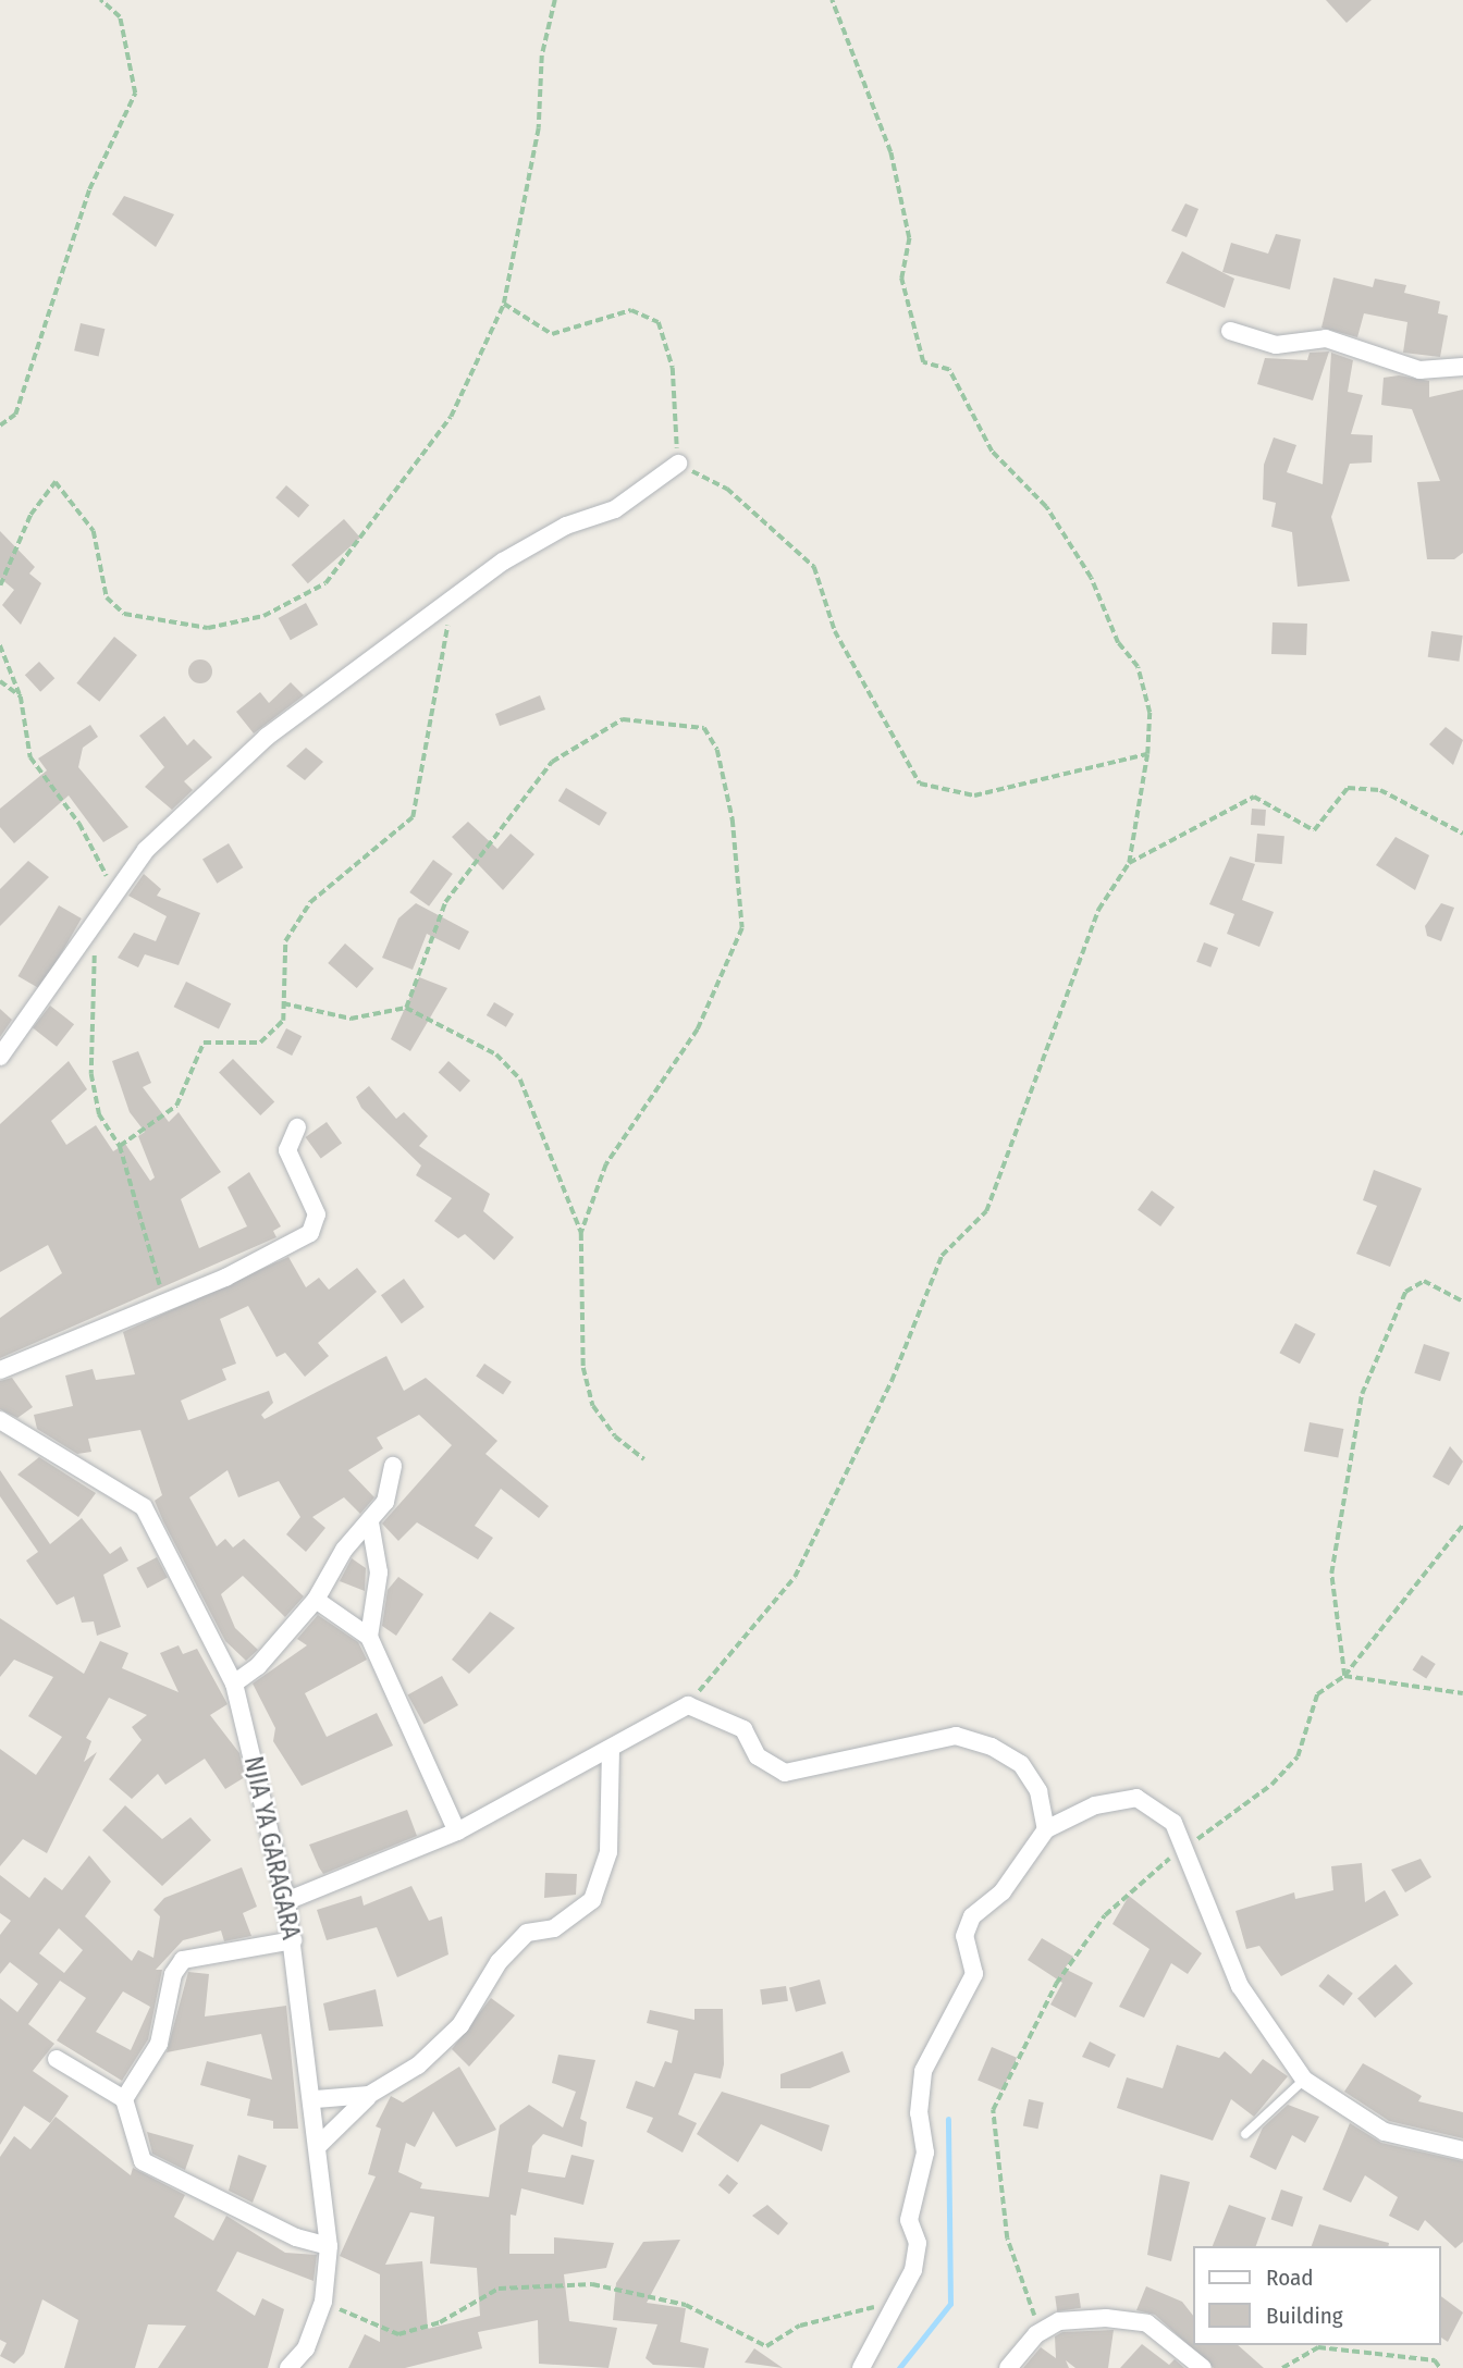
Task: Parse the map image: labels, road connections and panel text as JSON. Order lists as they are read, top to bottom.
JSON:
{
  "streets": {
    "street": ["NJIA YA GARAGARA"]
  },
  "legend": ["Road", "Building"]
}
